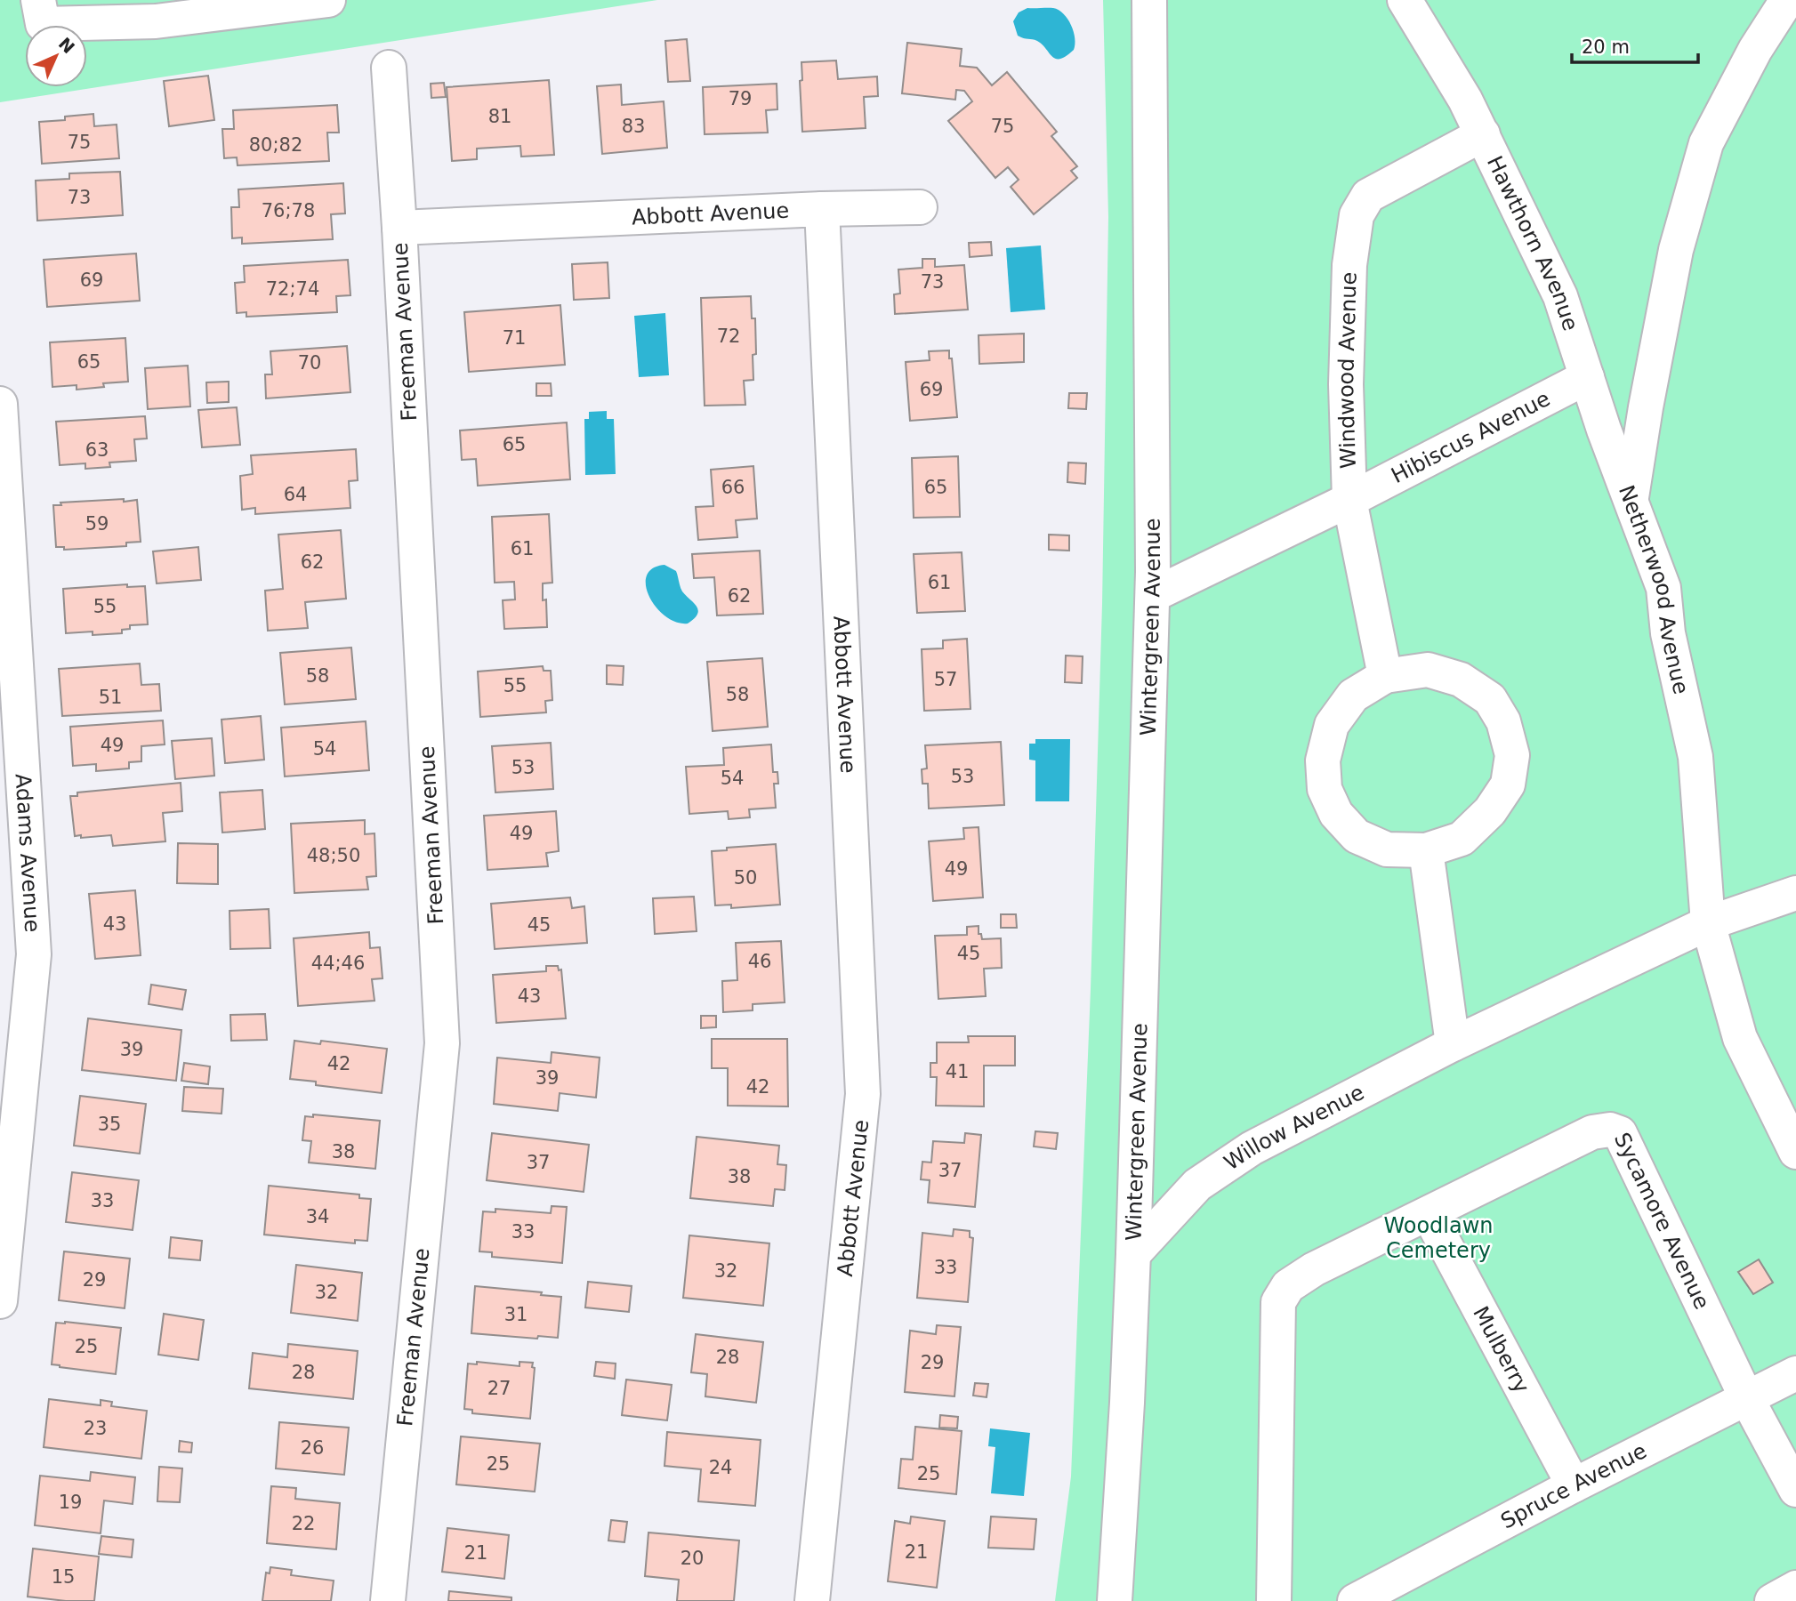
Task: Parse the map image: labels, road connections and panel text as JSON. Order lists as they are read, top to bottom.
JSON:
{
  "streets": {
    "street": [
      "Abbott Avenue",
      "Hawthorn Avenue",
      "Freeman Avenue",
      "Windwood Avenue",
      "Hibiscus Avenue",
      "Netherwood Avenue",
      "Wintergreen Avenue",
      "Adams Avenue",
      "Willow Avenue",
      "Sycamore Avenue",
      "Mulberry",
      "Spruce Avenue"
    ]
  },
  "crossings": [
    ["Abbott Avenue", "Freeman Avenue"],
    ["Hawthorn Avenue", "Windwood Avenue"],
    ["Hawthorn Avenue", "Hibiscus Avenue"],
    ["Hawthorn Avenue", "Netherwood Avenue"],
    ["Windwood Avenue", "Hibiscus Avenue"],
    ["Hibiscus Avenue", "Wintergreen Avenue"],
    ["Netherwood Avenue", "Willow Avenue"],
    ["Wintergreen Avenue", "Willow Avenue"],
    ["Sycamore Avenue", "Mulberry"],
    ["Sycamore Avenue", "Spruce Avenue"],
    ["Mulberry", "Spruce Avenue"]
  ],
  "parks": ["Woodlawn Cemetery"],
  "house_numbers": [
    "79",
    "81",
    "83",
    "75",
    "75",
    "80;82",
    "73",
    "76;78",
    "69",
    "73",
    "72;74",
    "72",
    "71",
    "65",
    "70",
    "69",
    "65",
    "63",
    "66",
    "65",
    "64",
    "59",
    "61",
    "62",
    "61",
    "62",
    "55",
    "58",
    "57",
    "55",
    "58",
    "51",
    "49",
    "54",
    "53",
    "53",
    "54",
    "49",
    "48;50",
    "49",
    "50",
    "43",
    "45",
    "45",
    "46",
    "44;46",
    "43",
    "39",
    "42",
    "41",
    "39",
    "42",
    "35",
    "38",
    "37",
    "37",
    "38",
    "33",
    "34",
    "33",
    "33",
    "32",
    "29",
    "32",
    "31",
    "25",
    "28",
    "29",
    "28",
    "27",
    "23",
    "26",
    "25",
    "24",
    "25",
    "19",
    "22",
    "21",
    "21",
    "20",
    "15"
  ],
  "scale_bar": "20 m",
  "north": "top right"
}
